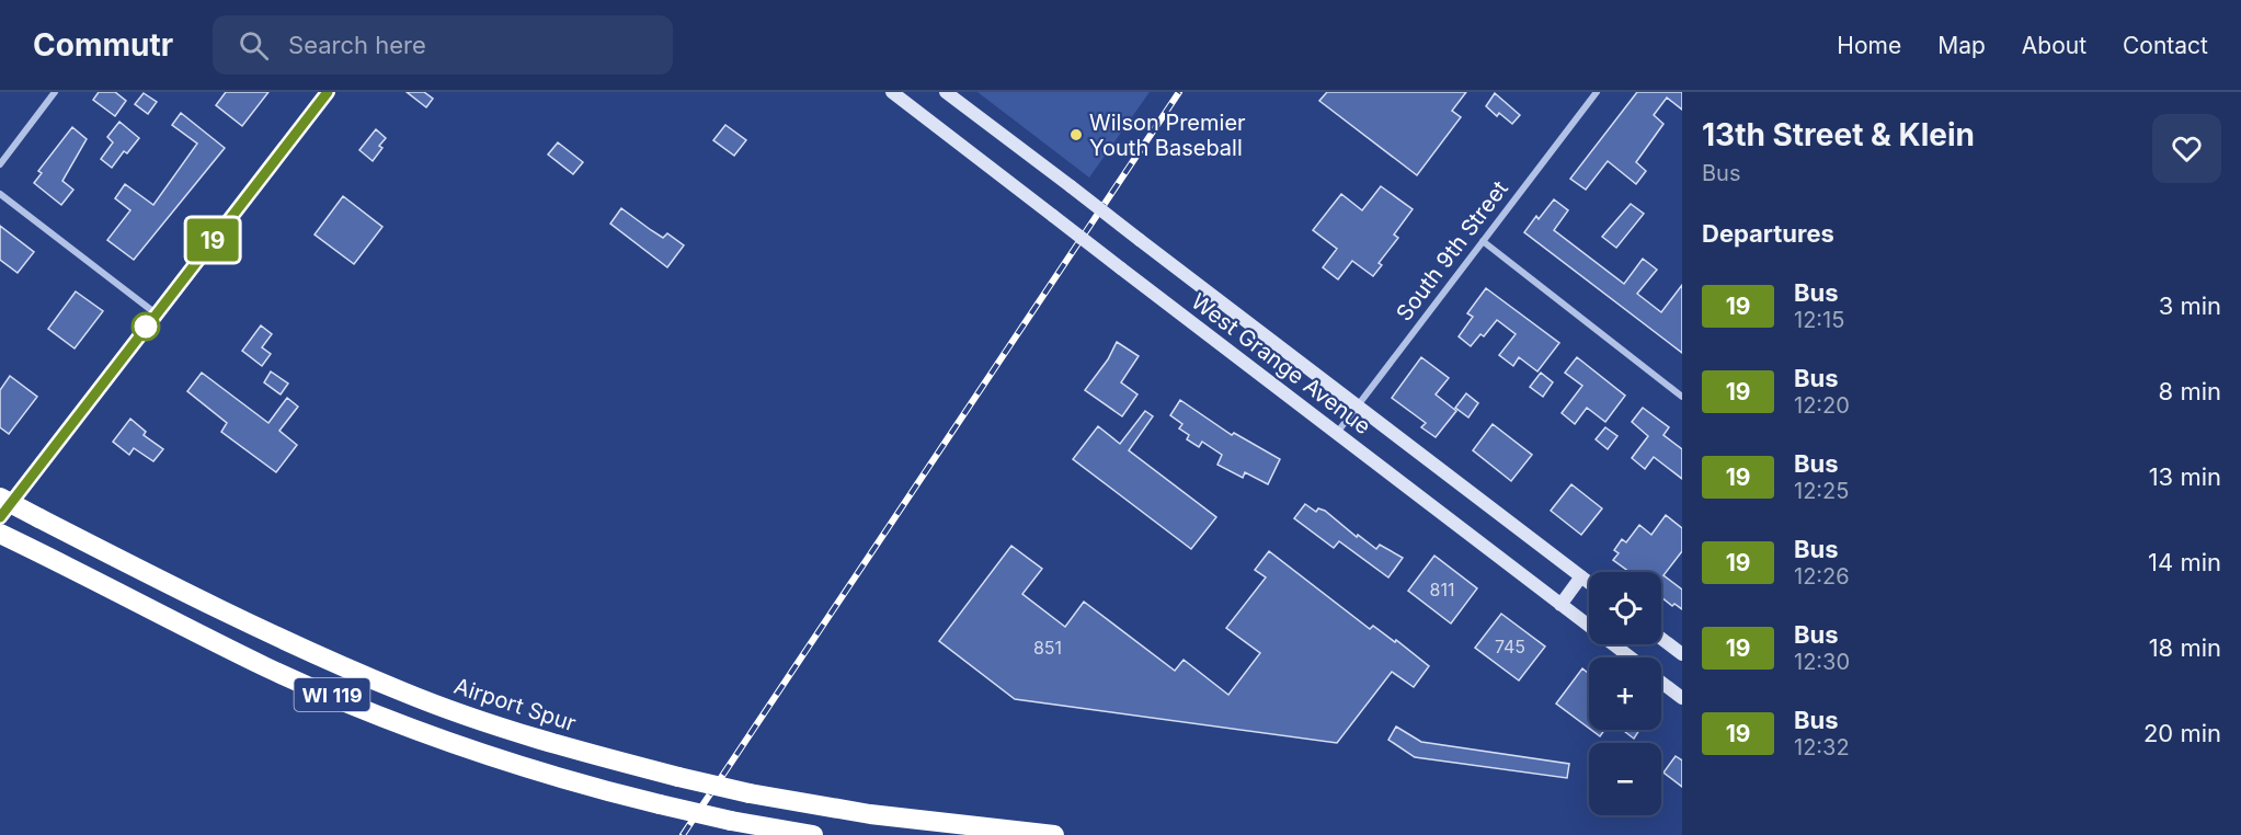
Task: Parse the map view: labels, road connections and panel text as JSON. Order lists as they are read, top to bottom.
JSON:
{
  "streets": {
    "highway": ["WI 119", "Airport Spur"],
    "street": ["South 9th Street", "West Grange Avenue"]
  },
  "crossings": [
    ["South 9th Street", "West Grange Avenue"]
  ],
  "places": ["Wilson Premier Youth Baseball"],
  "lines": ["bus line 19"],
  "house_numbers": ["811", "745", "851"],
  "page": {
    "header": "Commutr",
    "search": "Search here",
    "nav": [
      "Home",
      "Map",
      "About",
      "Contact"
    ],
    "on_map": "19",
    "heading": [
      ["13th Street & Klein", "Bus"],
      "Departures"
    ],
    "list": [
      {
        "mark": "19",
        "name": "Bus",
        "note": "12:15",
        "value": "3 min"
      },
      {
        "mark": "19",
        "name": "Bus",
        "note": "12:20",
        "value": "8 min"
      },
      {
        "mark": "19",
        "name": "Bus",
        "note": "12:25",
        "value": "13 min"
      },
      {
        "mark": "19",
        "name": "Bus",
        "note": "12:26",
        "value": "14 min"
      },
      {
        "mark": "19",
        "name": "Bus",
        "note": "12:30",
        "value": "18 min"
      },
      {
        "mark": "19",
        "name": "Bus",
        "note": "12:32",
        "value": "20 min"
      }
    ],
    "map_buttons": ["+", "−"]
  }
}
